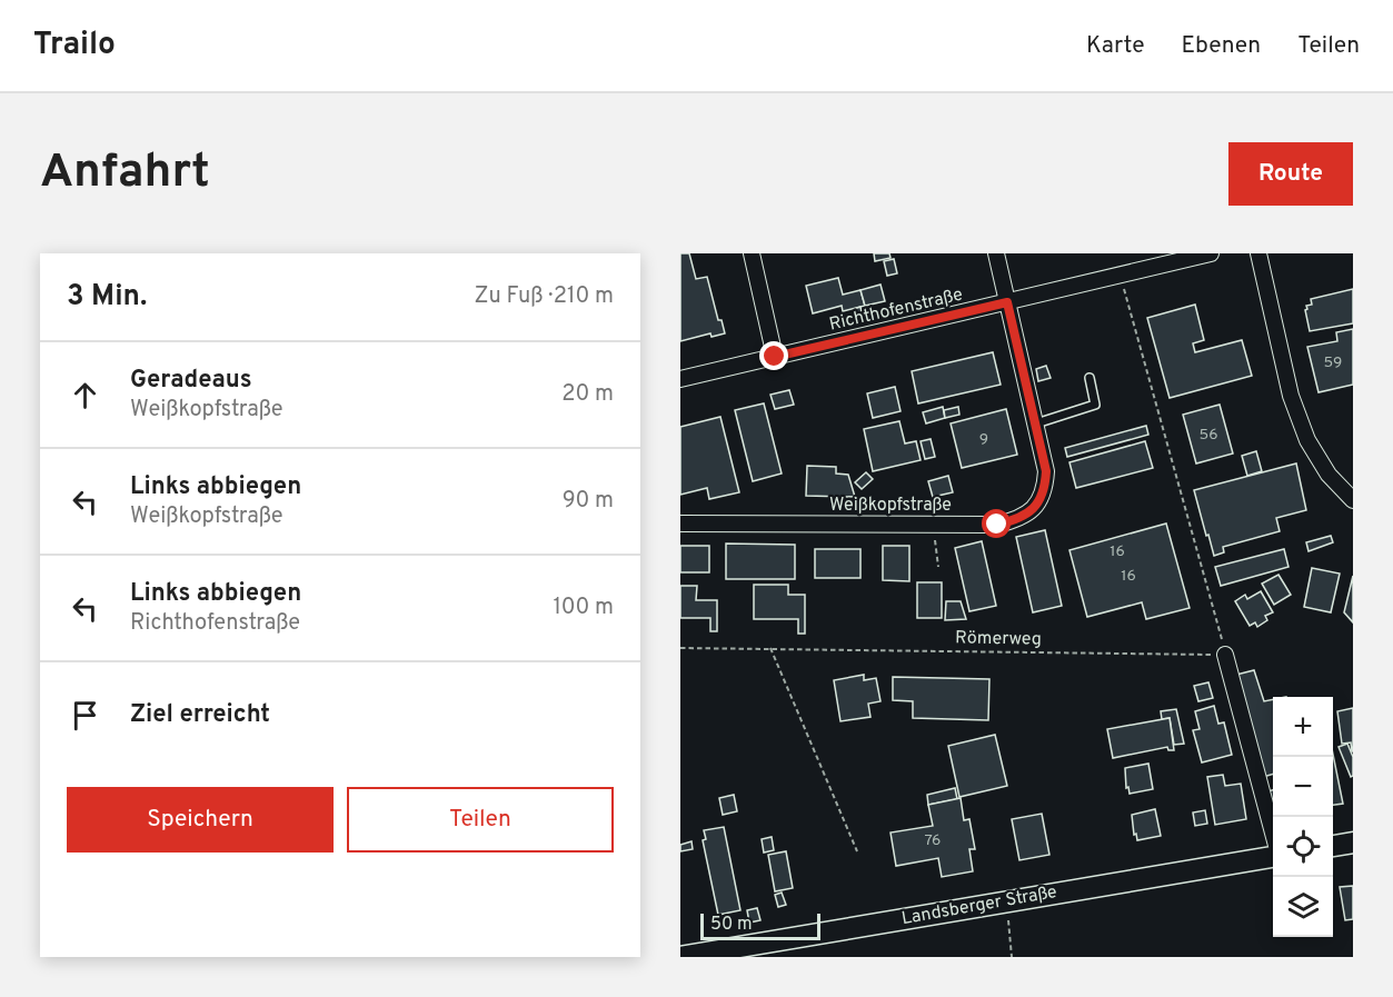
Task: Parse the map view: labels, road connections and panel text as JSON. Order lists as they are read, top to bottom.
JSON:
{
  "streets": {
    "street": ["Richthofenstraße", "Weißkopfstraße", "Landsberger Straße"],
    "path": ["Römerweg"]
  },
  "crossings": [
    ["Richthofenstraße", "Weißkopfstraße"]
  ],
  "house_numbers": [
    "59",
    "56",
    "9",
    "16",
    "16",
    "76"
  ],
  "scale_bar": "50 m",
  "page": {
    "header": "Trailo",
    "nav": ["Karte", "Ebenen", "Teilen"],
    "buttons": [
      "Route",
      ["Speichern", "Teilen"]
    ],
    "title": "Anfahrt",
    "heading": ["3 Min.", "Zu Fuß · 210 m"],
    "list": [
      ["Geradeaus", "Weißkopfstraße", "20 m"],
      ["Links abbiegen", "Weißkopfstraße", "90 m"],
      ["Links abbiegen", "Richthofenstraße", "100 m"],
      "Ziel erreicht"
    ],
    "map_buttons": ["+", "−"],
    "scale": "50 m"
  }
}
